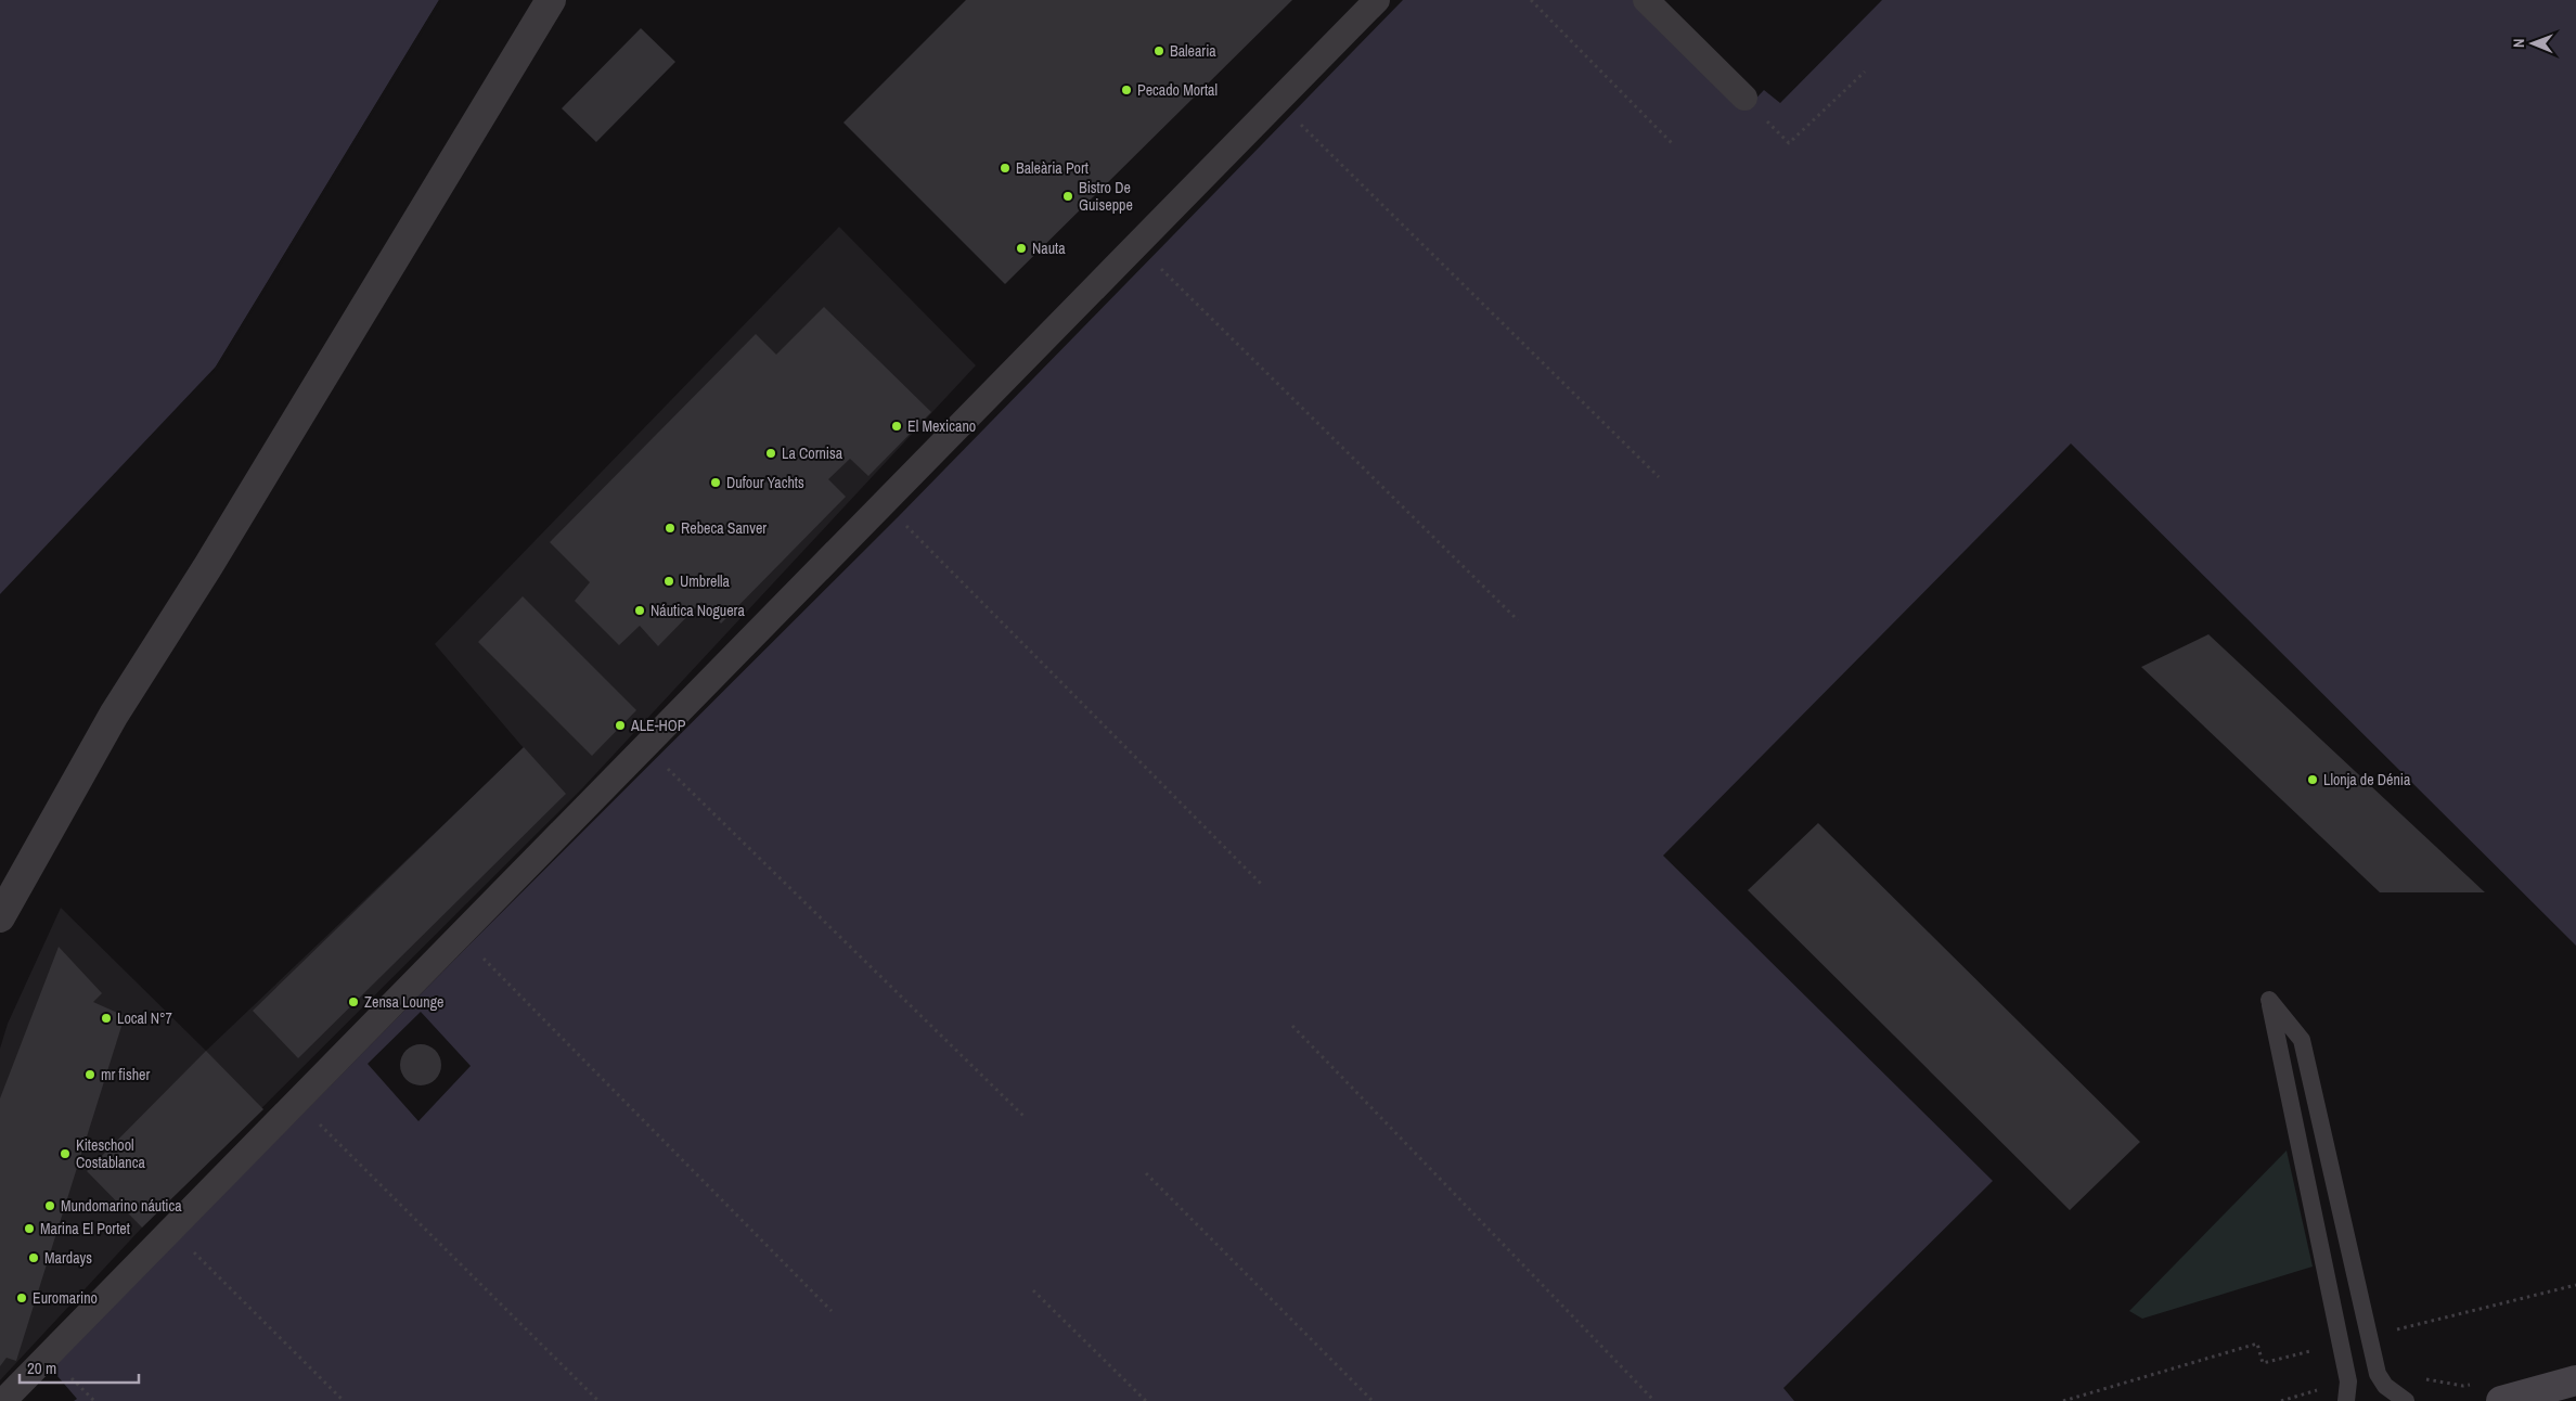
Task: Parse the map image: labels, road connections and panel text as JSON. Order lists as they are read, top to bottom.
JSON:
{
  "places": [
    "Balearia",
    "Pecado Mortal",
    "Baleària Port",
    "Bistro De Guiseppe",
    "Nauta",
    "El Mexicano",
    "La Cornisa",
    "Dufour Yachts",
    "Rebeca Sanver",
    "Umbrella",
    "Náutica Noguera",
    "ALE-HOP",
    "Llonja de Dénia",
    "Zensa Lounge",
    "Local N°7",
    "mr fisher",
    "Kiteschool Costablanca",
    "Mundomarino náutica",
    "Marina El Portet",
    "Mardays",
    "Euromarino"
  ],
  "scale_bar": "20 m",
  "north": "left"
}
